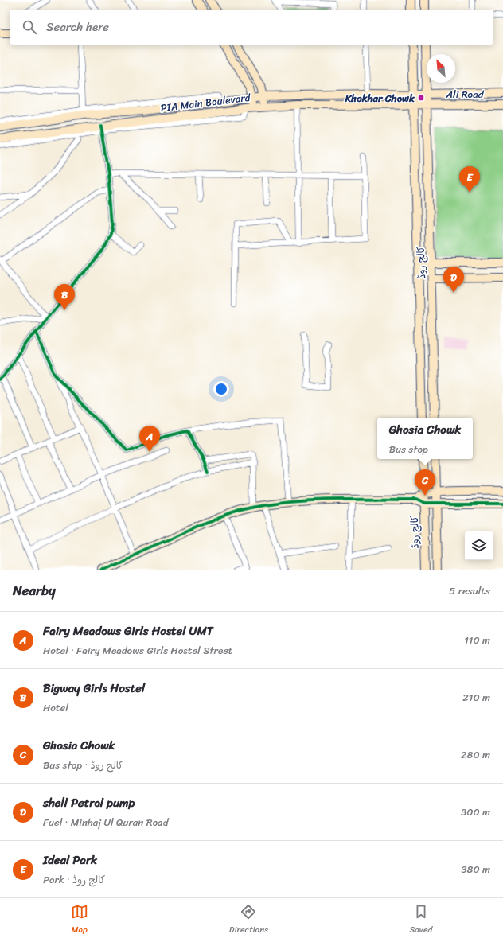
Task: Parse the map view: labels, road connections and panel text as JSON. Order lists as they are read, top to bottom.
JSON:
{
  "streets": {
    "main road": ["Ali Road", "PIA Main Boulevard", "کالج روڈ"]
  },
  "crossings": [
    ["Ali Road", "PIA Main Boulevard"],
    ["Ali Road", "کالج روڈ"],
    ["PIA Main Boulevard", "کالج روڈ"]
  ],
  "places": {
    "transit": ["Khokhar Chowk"]
  },
  "north": "top left",
  "page": {
    "search": "Search here",
    "pins": [
      "E",
      "D",
      "B",
      "A",
      "C"
    ],
    "popup": ["Ghosia Chowk", "Bus stop"],
    "heading": ["Nearby", "5 results"],
    "list": [
      {
        "mark": "A",
        "name": "Fairy Meadows Girls Hostel UMT",
        "note": "Hotel · Fairy Meadows Girls Hostel Street",
        "value": "110 m"
      },
      {
        "mark": "B",
        "name": "Bigway Girls Hostel",
        "note": "Hotel",
        "value": "210 m"
      },
      {
        "mark": "C",
        "name": "Ghosia Chowk",
        "note": "Bus stop · کالج روڈ",
        "value": "280 m"
      },
      {
        "mark": "D",
        "name": "shell Petrol pump",
        "note": "Fuel · Minhaj Ul Quran Road",
        "value": "300 m"
      },
      {
        "mark": "E",
        "name": "Ideal Park",
        "note": "Park · کالج روڈ",
        "value": "380 m"
      }
    ],
    "nav": ["Map", "Directions", "Saved"]
  }
}
